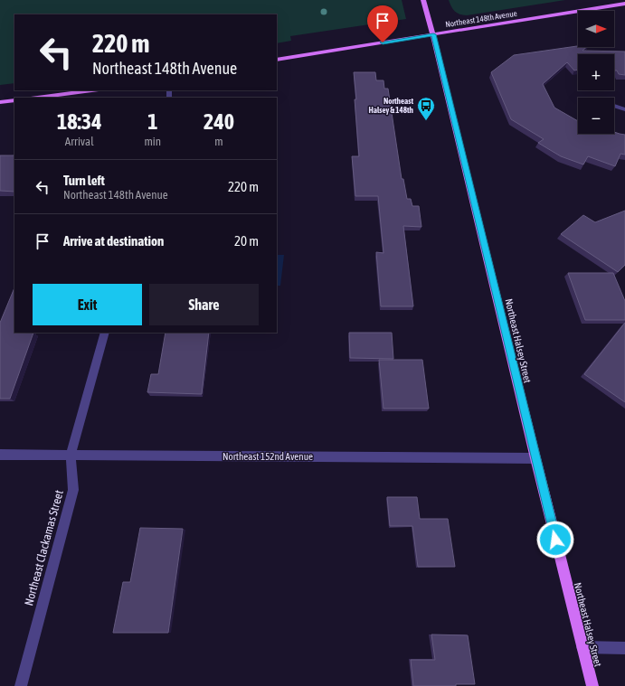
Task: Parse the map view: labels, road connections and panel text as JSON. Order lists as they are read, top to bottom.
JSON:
{
  "streets": {
    "main road": ["Northeast 148th Avenue", "Northeast Halsey Street"],
    "street": ["Northeast 152nd Avenue", "Northeast Clackamas Street"]
  },
  "crossings": [
    ["Northeast 148th Avenue", "Northeast Halsey Street"],
    ["Northeast Halsey Street", "Northeast 152nd Avenue"],
    ["Northeast 152nd Avenue", "Northeast Clackamas Street"]
  ],
  "places": {
    "bus stop": ["Northeast Halsey & 148th"]
  },
  "north": "right",
  "page": {
    "map_buttons": ["+", "−"],
    "turn": ["220 m", "Northeast 148th Avenue"],
    "eta": [
      "18:34",
      "Arrival",
      "1",
      "min",
      "240",
      "m"
    ],
    "list": [
      {
        "name": "Turn left",
        "note": "Northeast 148th Avenue",
        "value": "220 m"
      },
      {
        "name": "Arrive at destination",
        "value": "20 m"
      }
    ],
    "buttons": ["Exit", "Share"]
  }
}
